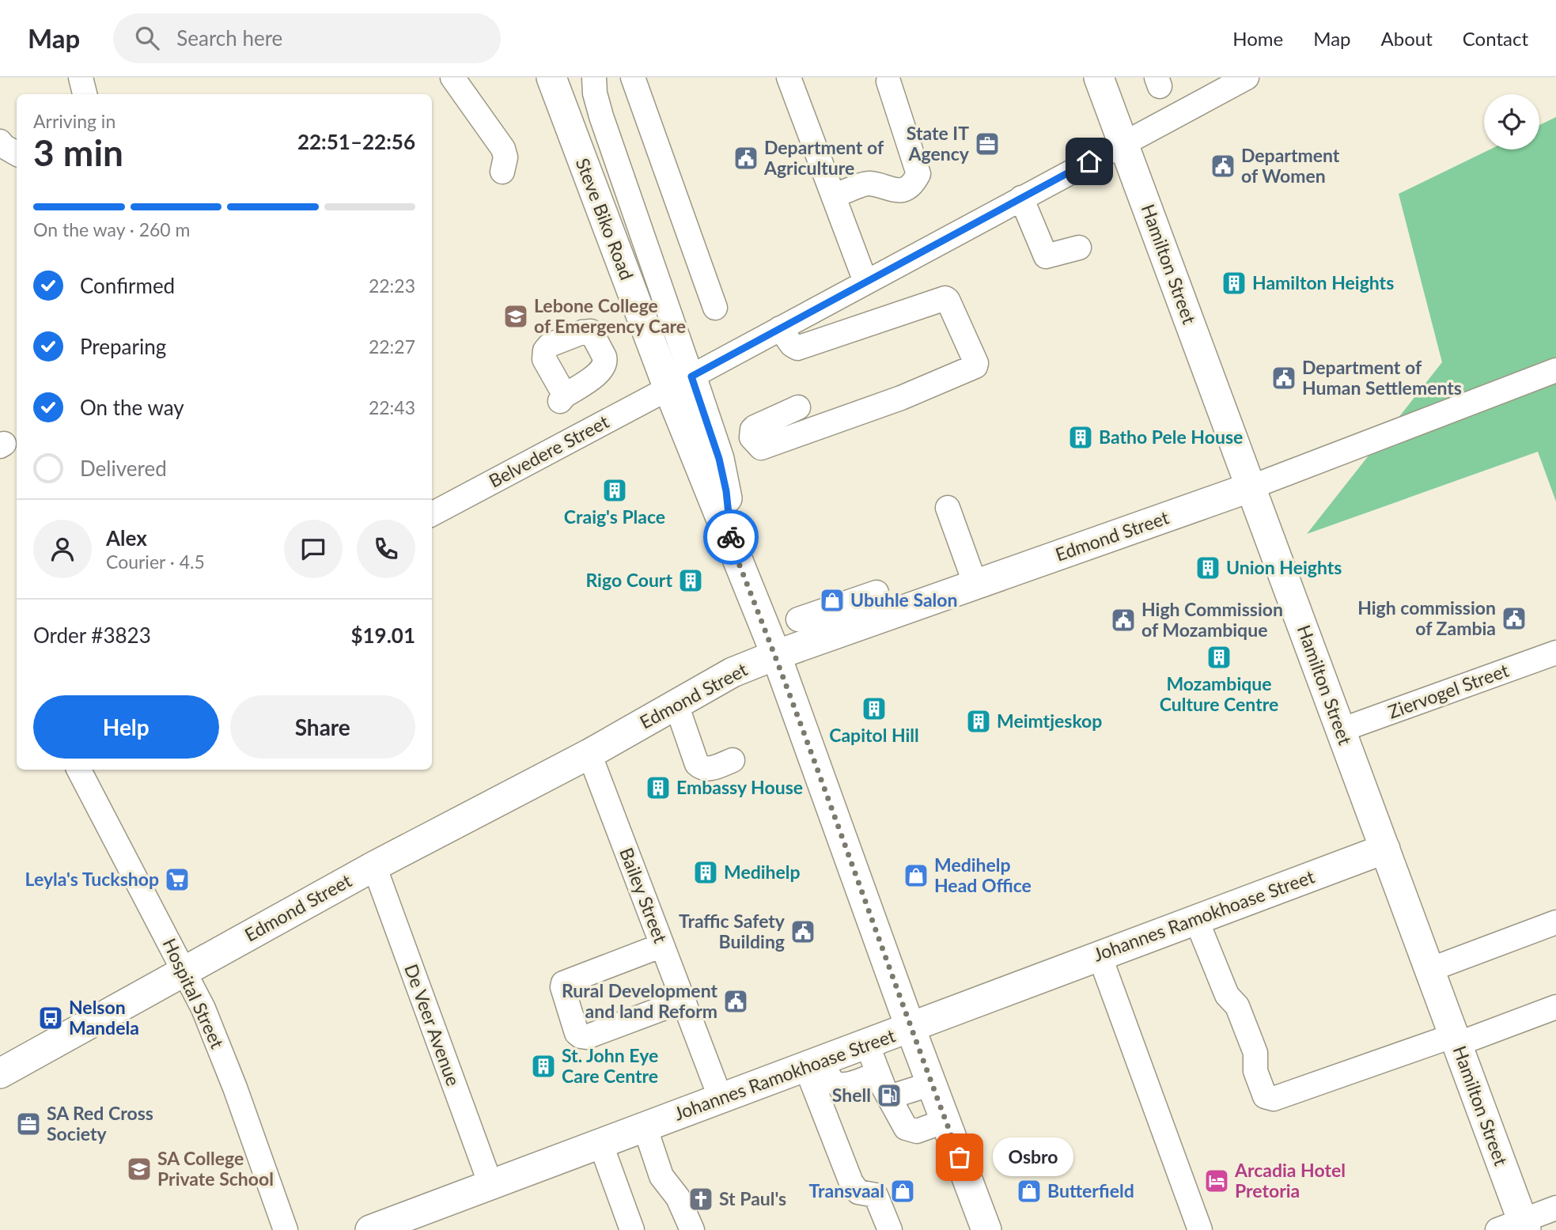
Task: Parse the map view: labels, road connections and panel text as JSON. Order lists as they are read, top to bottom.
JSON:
{
  "streets": {
    "main road": [
      "Steve Biko Road",
      "Hamilton Street",
      "Edmond Street",
      "Johannes Ramokhoase Street"
    ],
    "street": [
      "Belvedere Street",
      "Ziervogel Street",
      "Bailey Street",
      "Hospital Street",
      "De Veer Avenue"
    ]
  },
  "crossings": [
    ["Steve Biko Road", "Belvedere Street"],
    ["Steve Biko Road", "Edmond Street"],
    ["Steve Biko Road", "Johannes Ramokhoase Street"],
    ["Hamilton Street", "Belvedere Street"],
    ["Hamilton Street", "Edmond Street"],
    ["Hamilton Street", "Ziervogel Street"],
    ["Hamilton Street", "Johannes Ramokhoase Street"],
    ["Edmond Street", "Bailey Street"],
    ["Edmond Street", "Hospital Street"],
    ["Edmond Street", "De Veer Avenue"],
    ["Bailey Street", "Johannes Ramokhoase Street"],
    ["Johannes Ramokhoase Street", "De Veer Avenue"]
  ],
  "places": {
    "office": ["State IT Agency", "SA Red Cross Society"],
    "public building": [
      "Department of Agriculture",
      "Department of Women",
      "Department of Human Settlements",
      "High commission of Zambia",
      "High Commission of Mozambique",
      "Traffic Safety Building",
      "Rural Development and land Reform"
    ],
    "building": [
      "Hamilton Heights",
      "Batho Pele House",
      "Craig's Place",
      "Union Heights",
      "Rigo Court",
      "Mozambique Culture Centre",
      "Capitol Hill",
      "Meimtjeskop",
      "Embassy House",
      "Medihelp",
      "St. John Eye Care Centre"
    ],
    "school or university": ["Lebone College of Emergency Care", "SA College Private School"],
    "shop": [
      "Ubuhle Salon",
      "Medihelp Head Office",
      "Transvaal",
      "Butterfield"
    ],
    "supermarket": ["Leyla's Tuckshop"],
    "bus stop": ["Nelson Mandela"],
    "fuel station": ["Shell"],
    "other": ["Osbro"],
    "hotel": ["Arcadia Hotel Pretoria"],
    "church": ["St Paul's"]
  },
  "page": {
    "header": "Map",
    "search": "Search here",
    "nav": [
      "Home",
      "Map",
      "About",
      "Contact"
    ],
    "heading": ["3 min", "Arriving in", "22:51–22:56"],
    "panel": [
      "Alex",
      "Courier · 4.5",
      "Order #3823",
      "$19.01"
    ],
    "bar": "On the way · 260 m",
    "list": [
      ["Confirmed", "22:23"],
      ["Preparing", "22:27"],
      ["On the way", "22:43"],
      "Delivered"
    ],
    "buttons": ["Help", "Share"],
    "bubble": "Osbro"
  }
}
